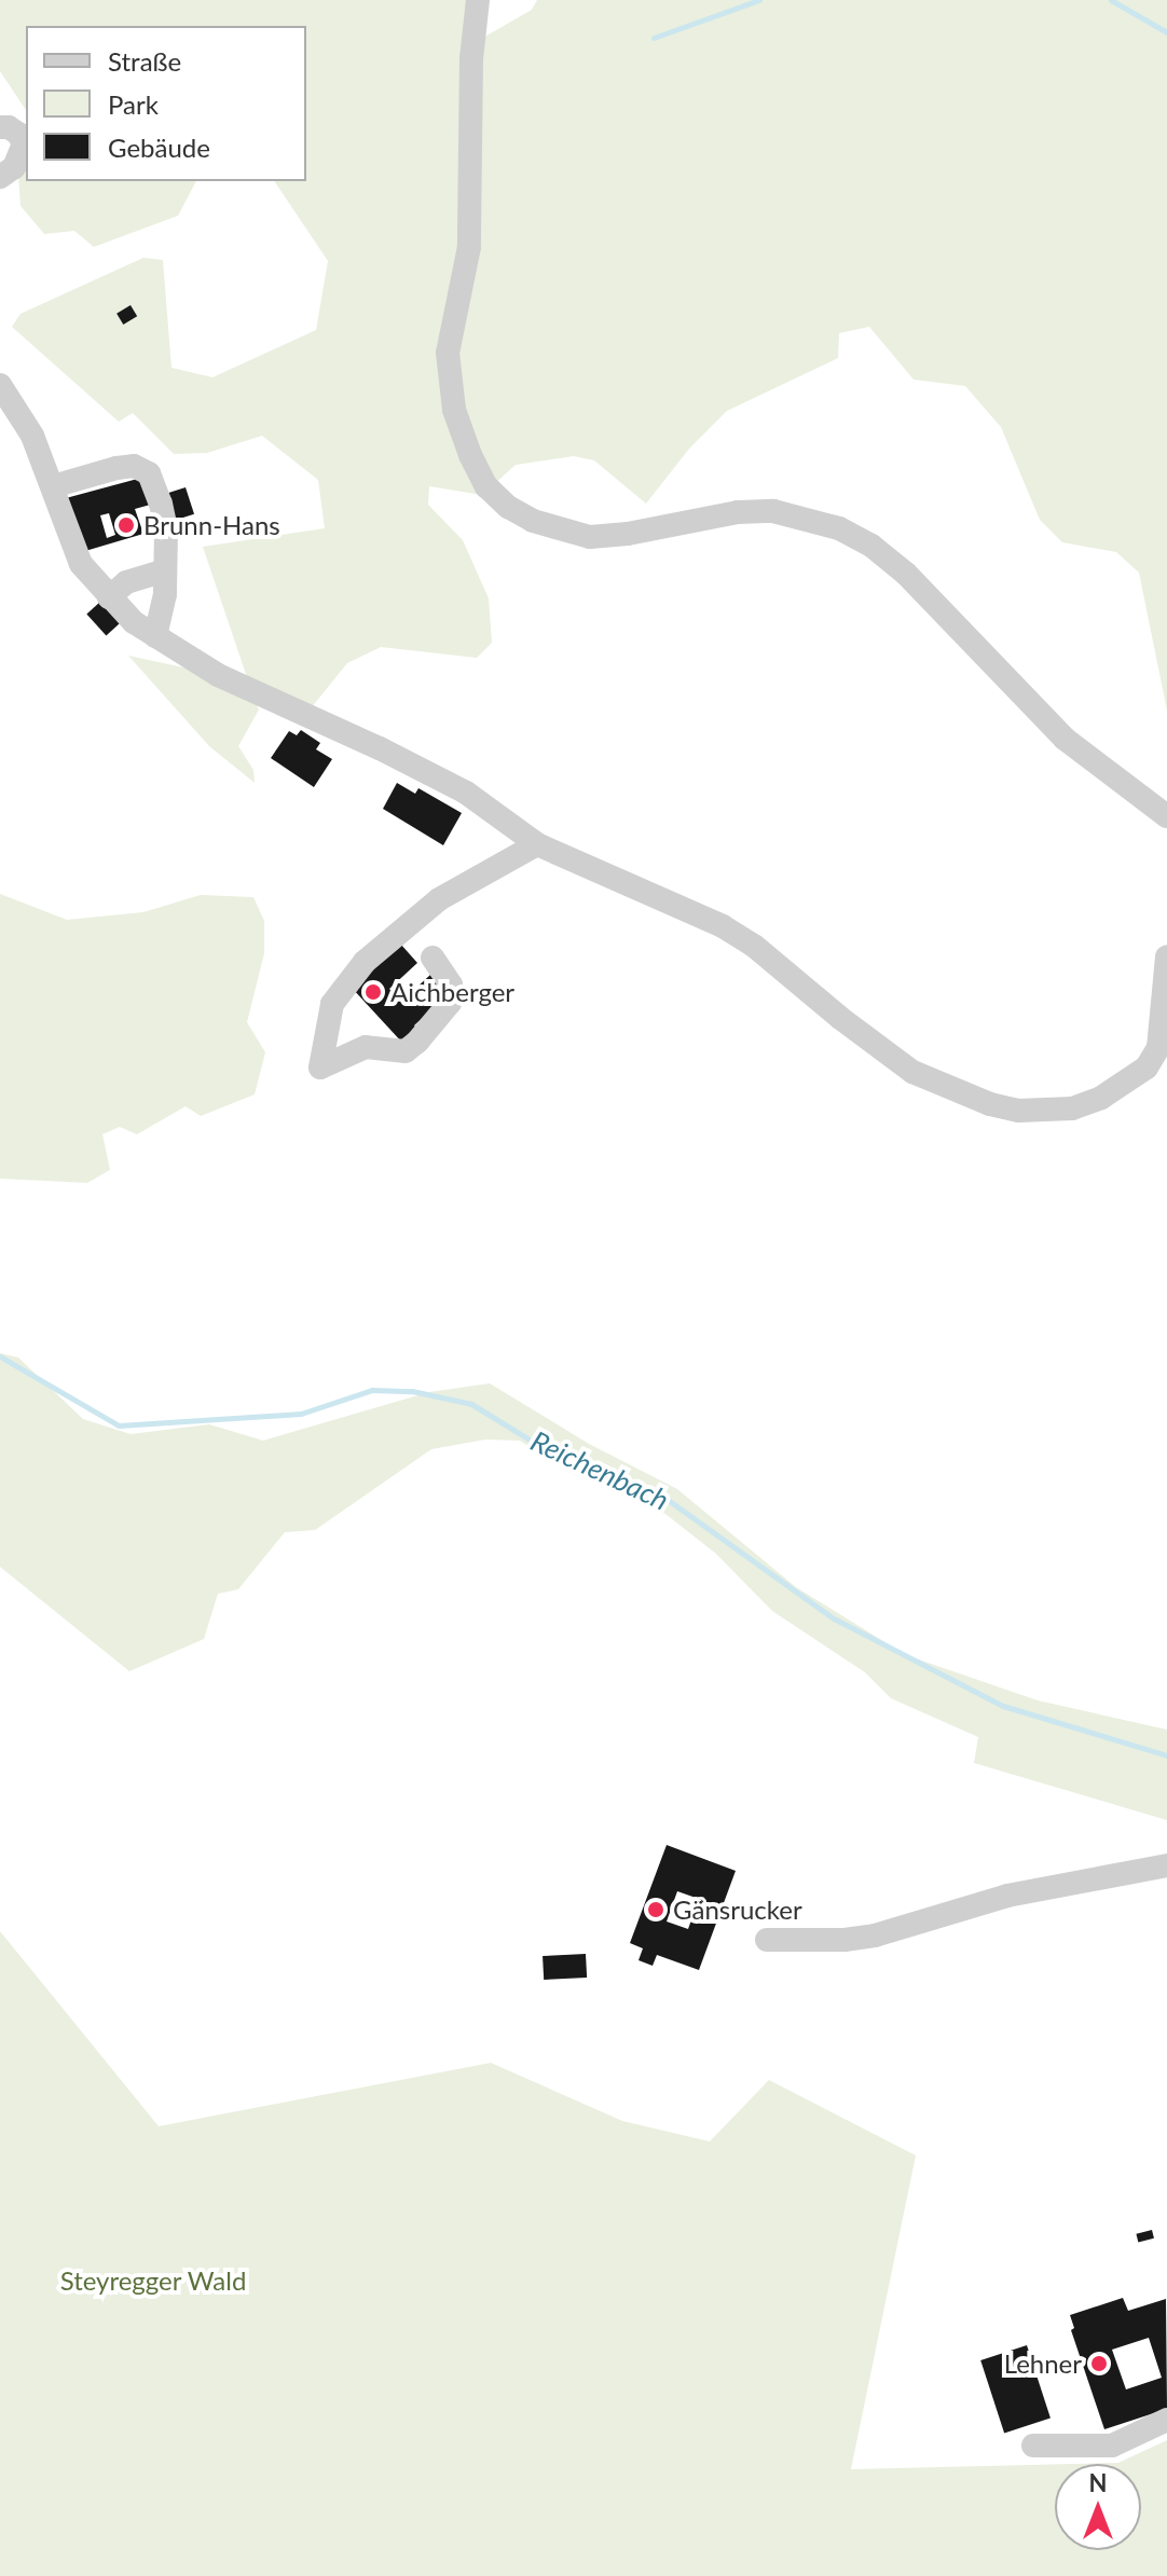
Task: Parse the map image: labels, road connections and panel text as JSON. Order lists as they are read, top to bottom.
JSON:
{
  "water": ["Reichenbach"],
  "parks": ["Steyregger Wald"],
  "places": [
    "Brunn-Hans",
    "Aichberger",
    "Gänsrucker",
    "Lehner"
  ],
  "legend": ["Straße", "Park", "Gebäude"],
  "north": "top"
}
